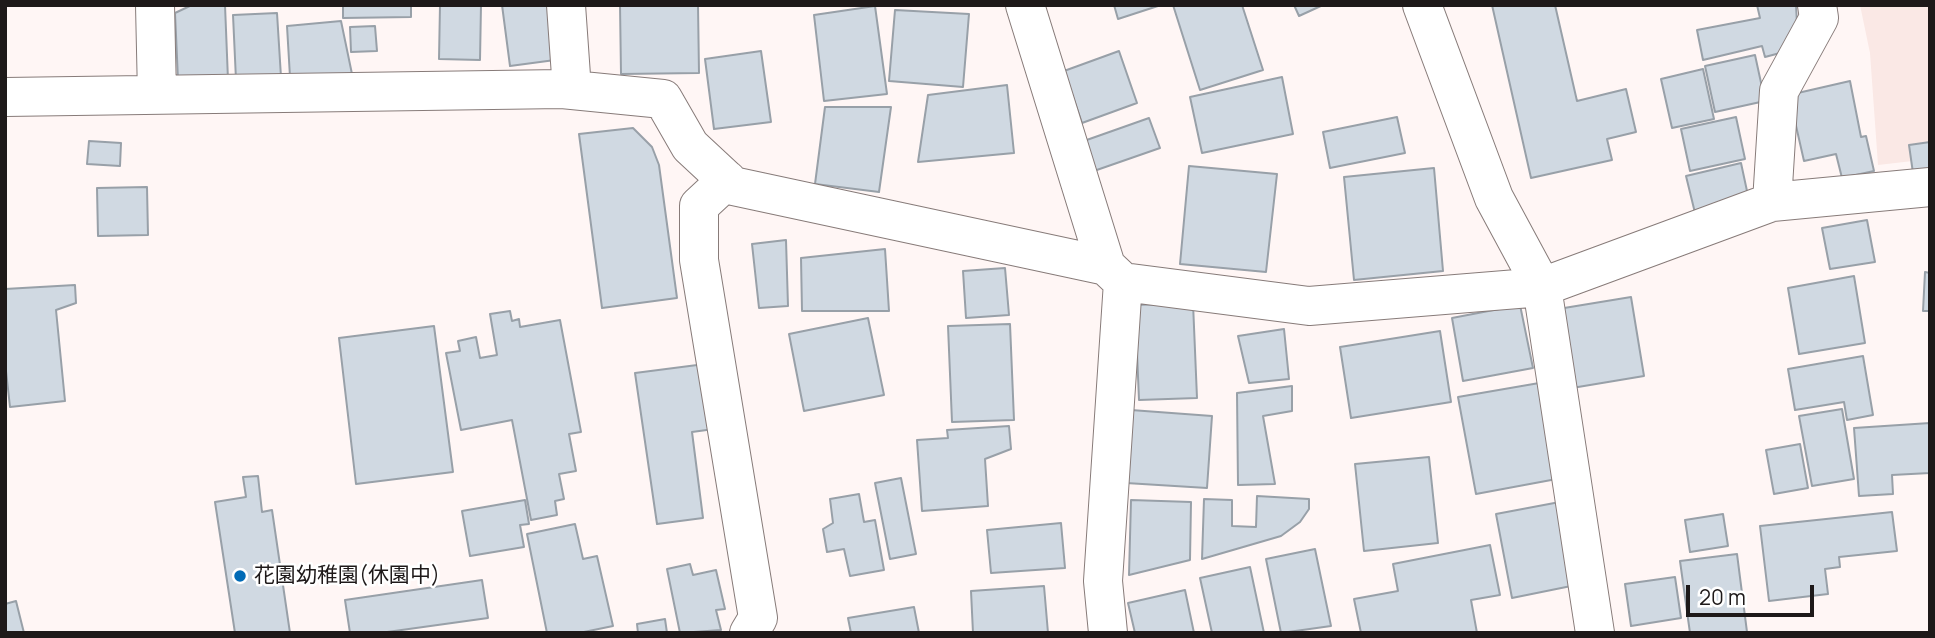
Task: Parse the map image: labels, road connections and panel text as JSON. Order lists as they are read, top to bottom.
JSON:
{
  "places": ["花園幼稚園(休園中)"],
  "scale_bar": "20 m"
}
